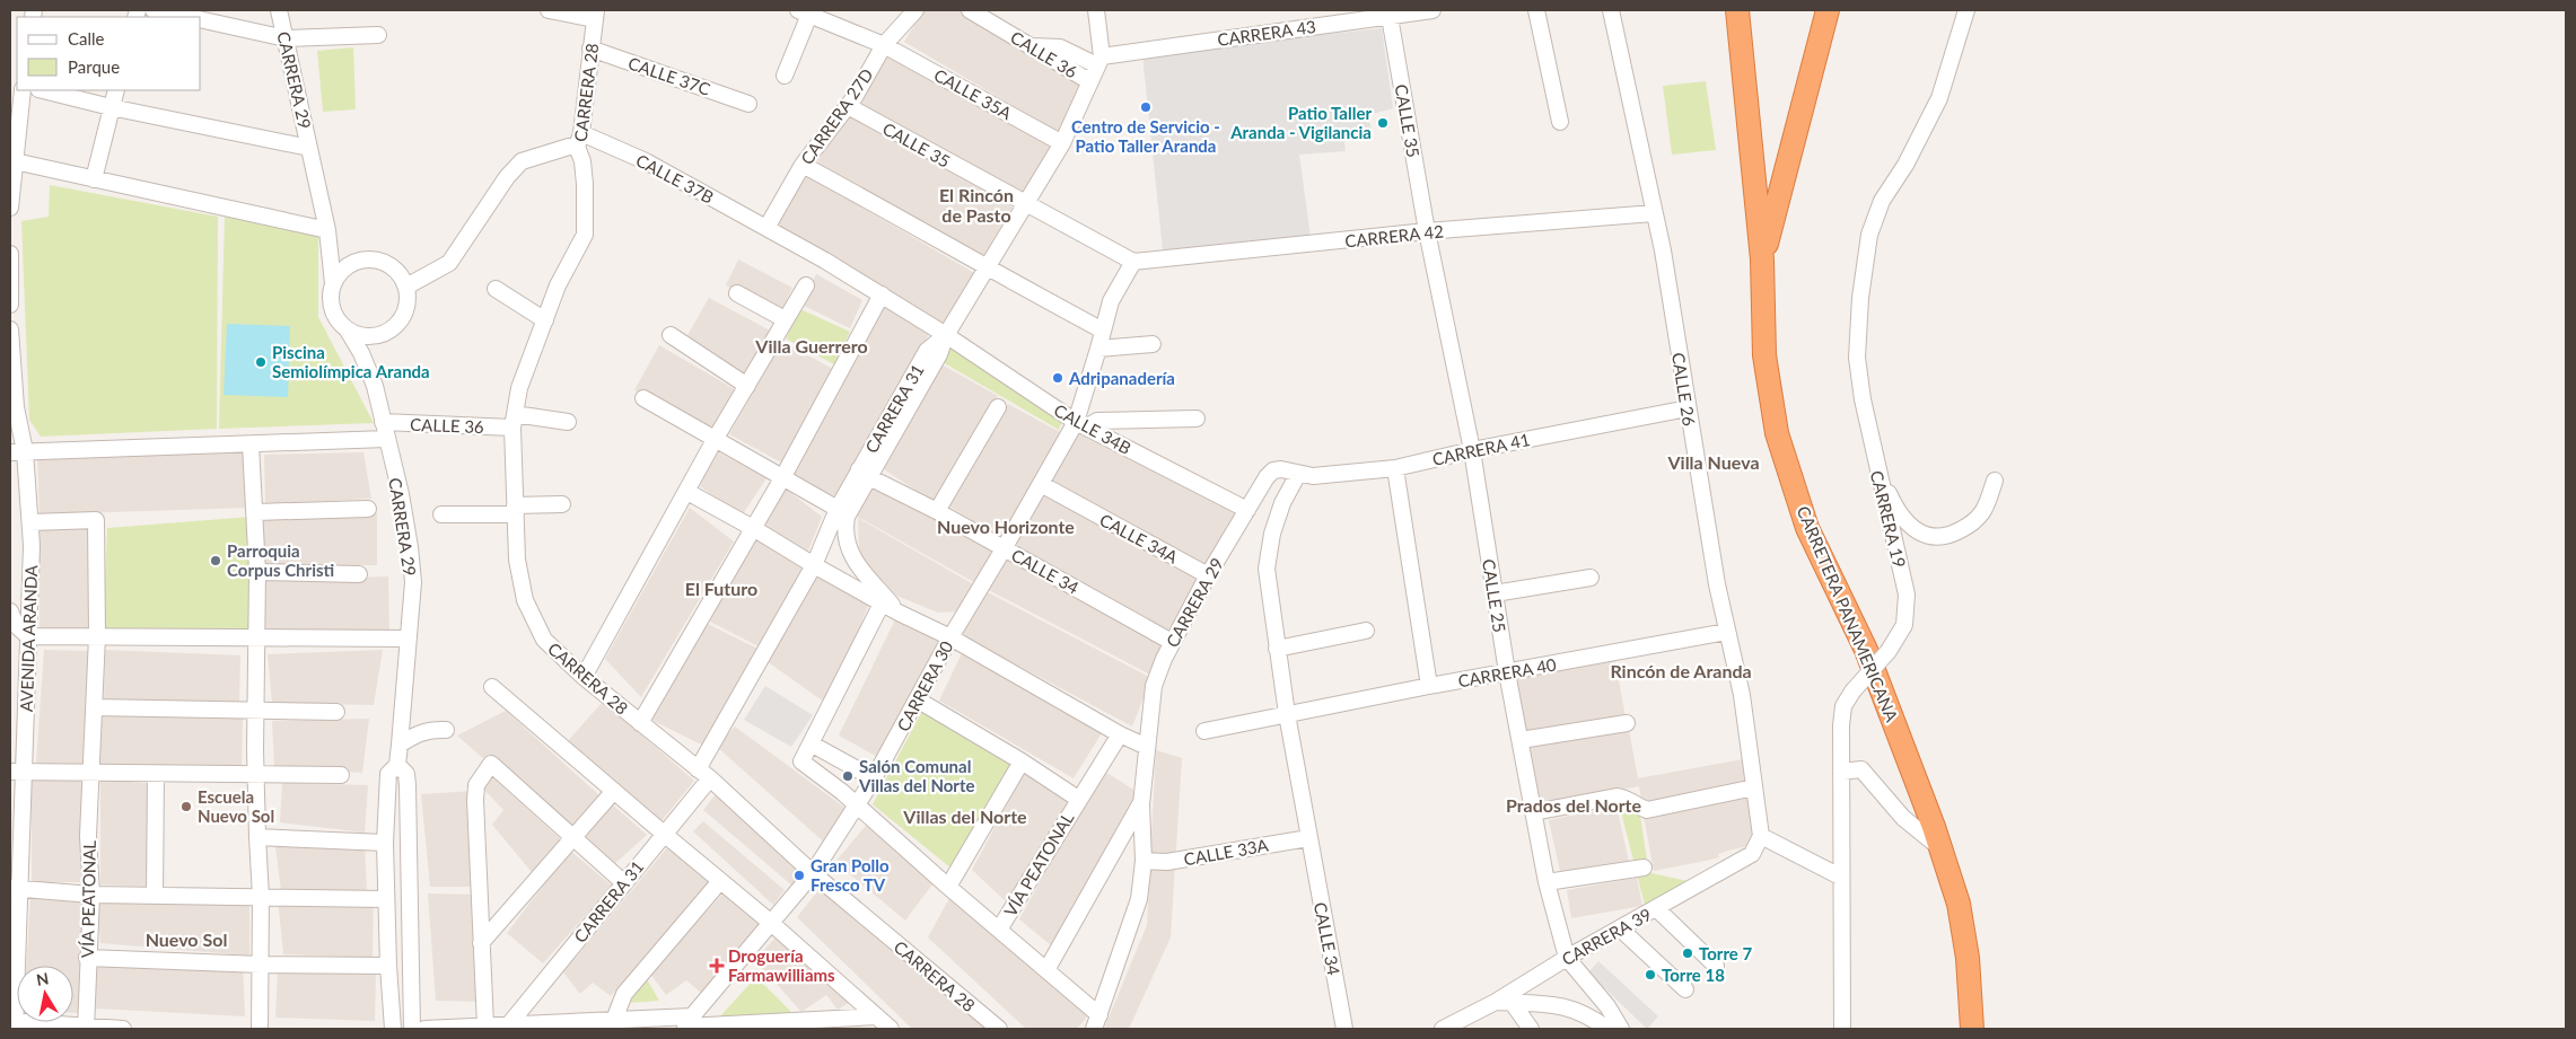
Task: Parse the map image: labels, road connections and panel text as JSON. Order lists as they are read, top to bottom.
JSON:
{
  "streets": {
    "highway": ["CARRETERA PANAMERICANA"],
    "street": [
      "CARRERA 43",
      "CALLE 36",
      "CALLE 37C",
      "CARRERA 29",
      "CARRERA 28",
      "CALLE 35A",
      "CARRERA 27D",
      "CALLE 35",
      "CALLE 37B",
      "CARRERA 42",
      "CALLE 26",
      "CARRERA 31",
      "CALLE 34B",
      "CARRERA 41",
      "CARRERA 19",
      "CALLE 34A",
      "CALLE 34",
      "CALLE 25",
      "AVENIDA ARANDA",
      "CARRERA 40",
      "CARRERA 30",
      "CALLE 33A",
      "VÍA PEATONAL",
      "CARRERA 39"
    ]
  },
  "crossings": [
    ["CARRERA 43", "CALLE 35"],
    ["CALLE 36", "CARRERA 29"],
    ["CALLE 36", "CARRERA 28"],
    ["CALLE 37C", "CARRERA 28"],
    ["CARRERA 29", "CALLE 34B"],
    ["CARRERA 29", "CARRERA 41"],
    ["CARRERA 29", "CALLE 34A"],
    ["CARRERA 29", "CALLE 34"],
    ["CARRERA 28", "CALLE 37B"],
    ["CARRERA 28", "CARRERA 31"],
    ["CARRERA 28", "CARRERA 30"],
    ["CALLE 35A", "CARRERA 27D"],
    ["CARRERA 27D", "CALLE 35"],
    ["CARRERA 27D", "CALLE 37B"],
    ["CALLE 35", "CARRERA 42"],
    ["CALLE 35", "CALLE 25"],
    ["CALLE 35", "CARRERA 30"],
    ["CALLE 37B", "CALLE 34B"],
    ["CARRERA 42", "CALLE 26"],
    ["CARRERA 42", "CALLE 25"],
    ["CARRERA 42", "CARRERA 30"],
    ["CALLE 26", "CARRERA 41"],
    ["CALLE 26", "CARRERA 40"],
    ["CALLE 26", "CARRERA 39"],
    ["CARRERA 31", "CALLE 34B"],
    ["CARRERA 31", "CALLE 34"],
    ["CALLE 34B", "CARRERA 30"],
    ["CARRERA 41", "CALLE 34"],
    ["CARRERA 41", "CALLE 25"],
    ["CALLE 34A", "CARRERA 30"],
    ["CALLE 34", "CARRERA 40"],
    ["CALLE 34", "CARRERA 30"],
    ["CALLE 34", "CALLE 33A"],
    ["CALLE 25", "CARRERA 40"],
    ["CALLE 25", "CARRERA 39"],
    ["AVENIDA ARANDA", "VÍA PEATONAL"],
    ["CARRERA 30", "VÍA PEATONAL"]
  ],
  "districts": [
    "El Rincón de Pasto",
    "Villa Guerrero",
    "Villa Nueva",
    "Nuevo Horizonte",
    "El Futuro",
    "Rincón de Aranda",
    "Prados del Norte",
    "Villas del Norte",
    "Nuevo Sol"
  ],
  "places": {
    "other": [
      "Centro de Servicio - Patio Taller Aranda",
      "Patio Taller Aranda - Vigilancia",
      "Piscina Semiolímpica Aranda",
      "Adripanadería",
      "Parroquia Corpus Christi",
      "Salón Comunal Villas del Norte",
      "Escuela Nuevo Sol",
      "Gran Pollo Fresco TV",
      "Torre 7",
      "Torre 18"
    ],
    "health": ["Droguería Farmawilliams"]
  },
  "legend": ["Calle", "Parque"],
  "north": "top"
}
